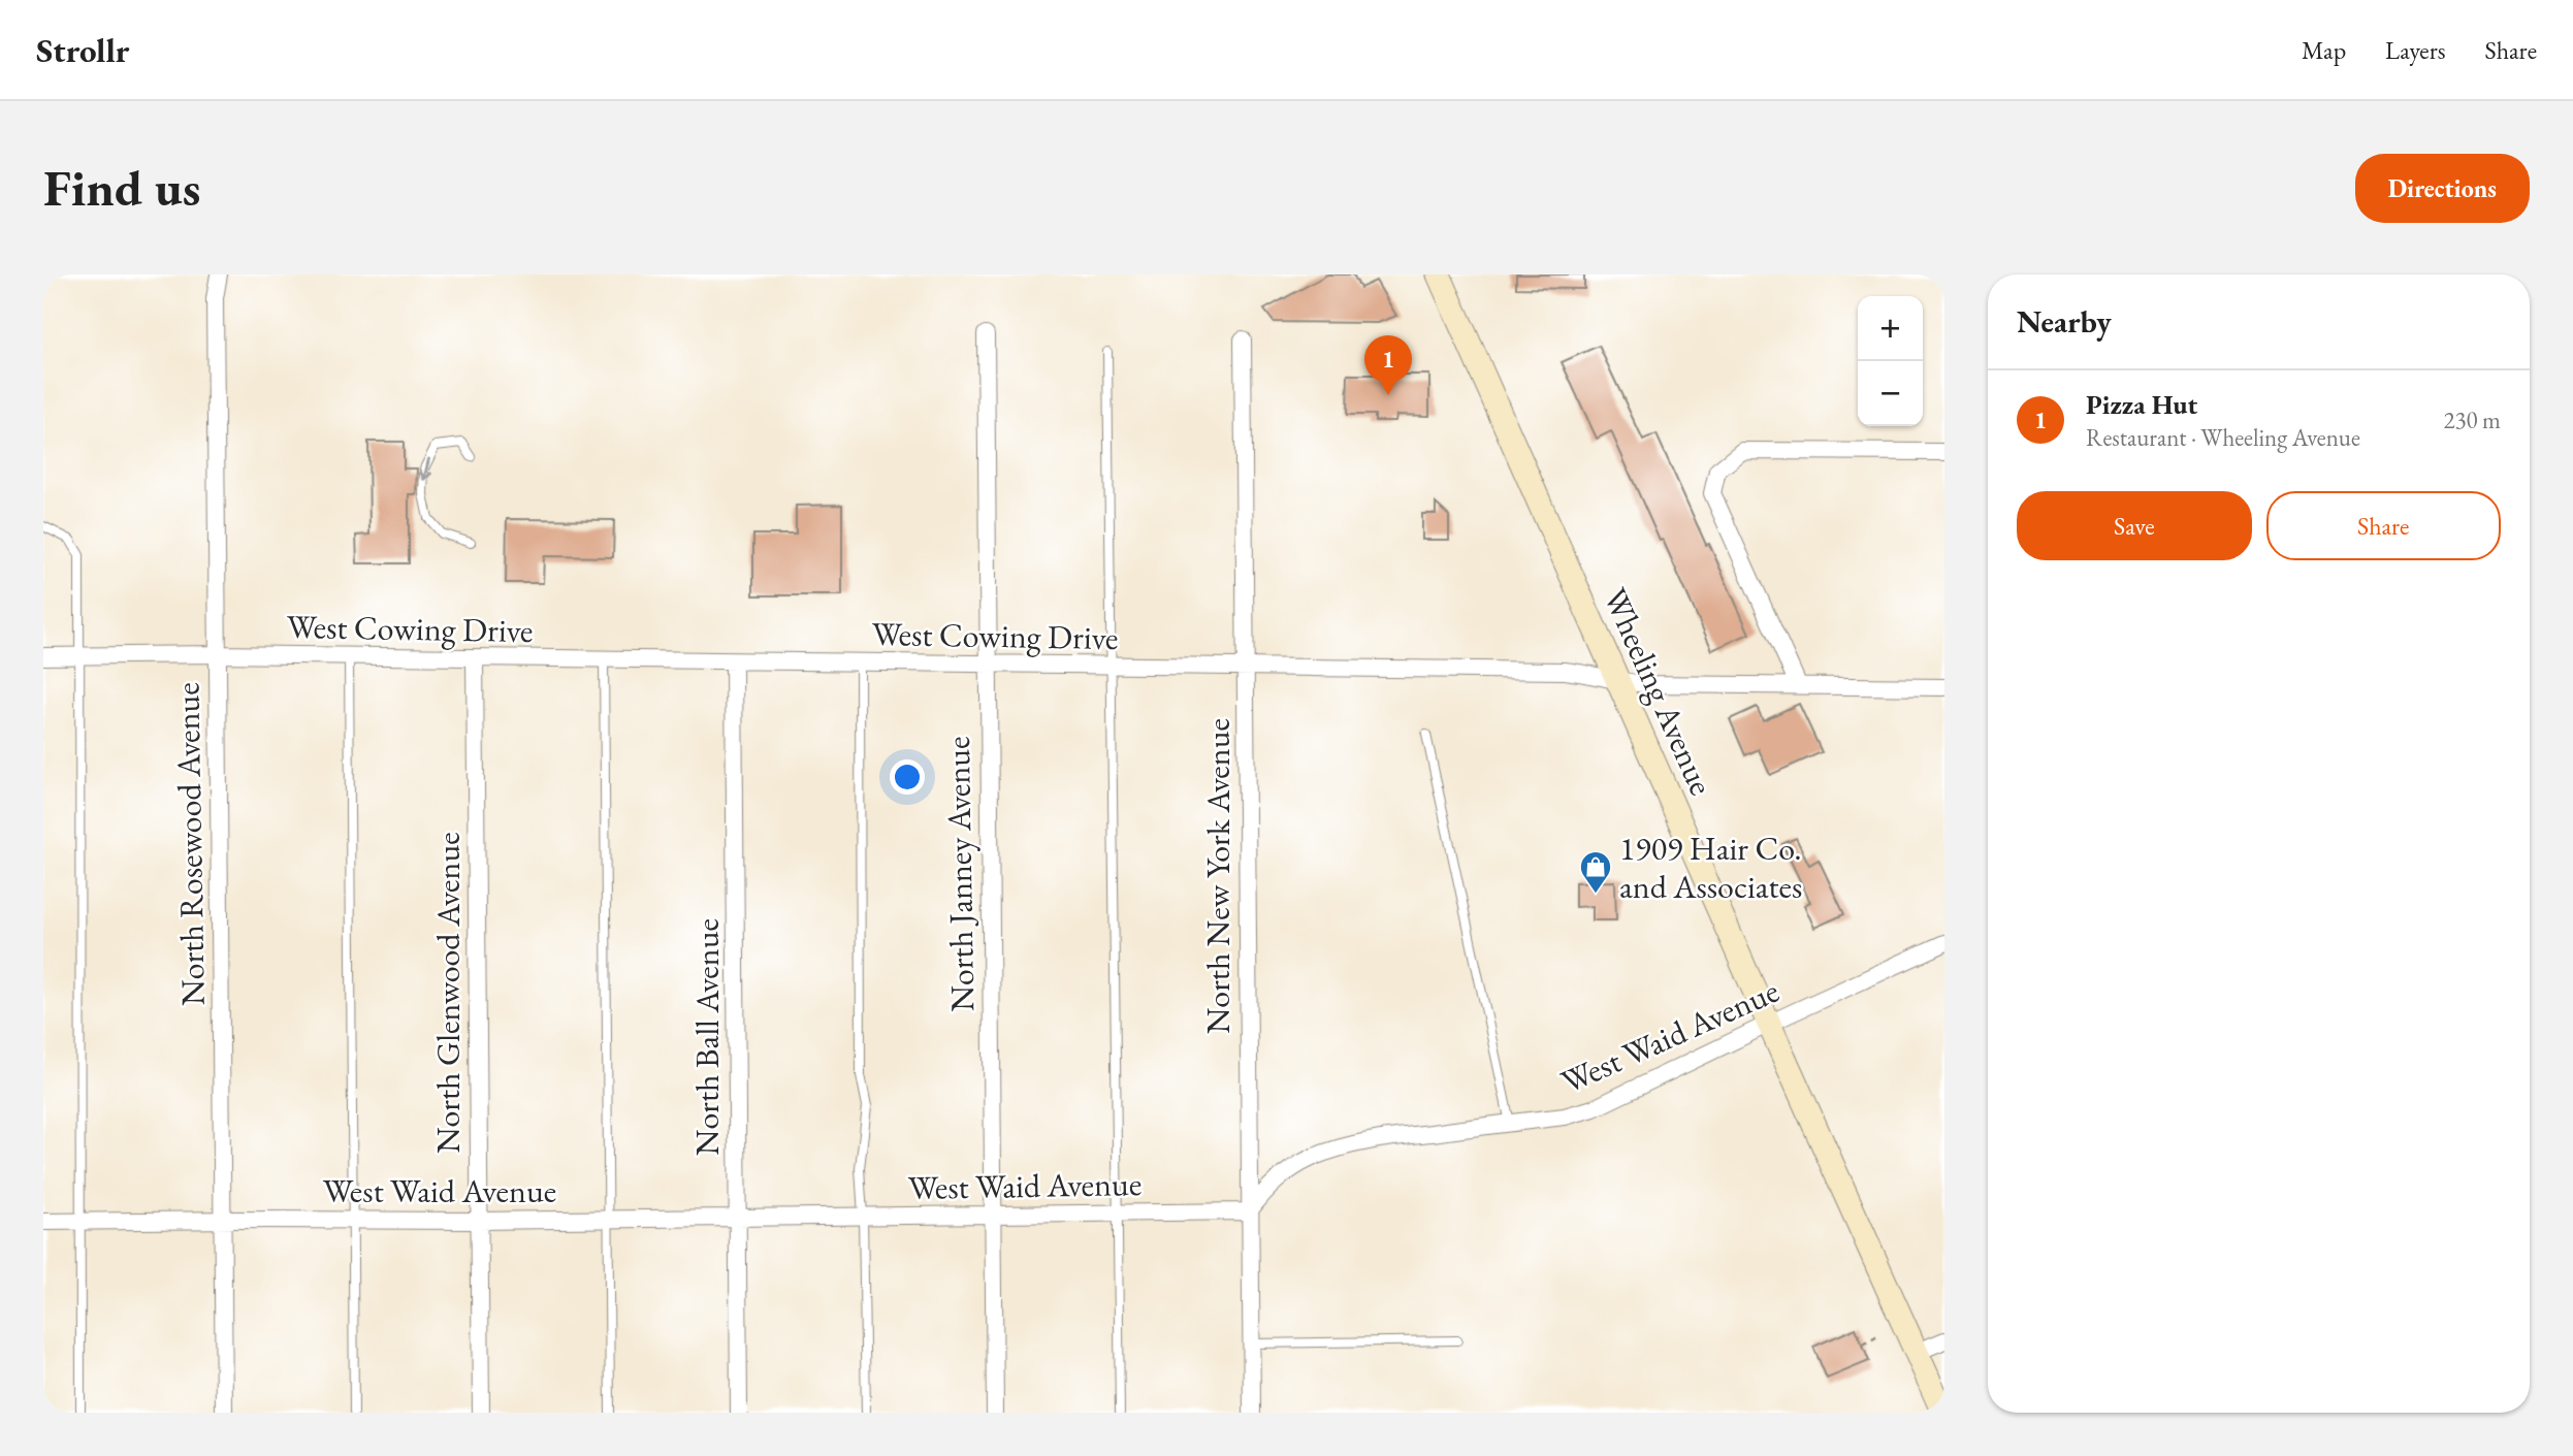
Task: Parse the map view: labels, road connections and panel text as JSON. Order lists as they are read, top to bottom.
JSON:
{
  "streets": {
    "main road": ["Wheeling Avenue"],
    "street": [
      "West Cowing Drive",
      "North Rosewood Avenue",
      "North Janney Avenue",
      "North New York Avenue",
      "North Glenwood Avenue",
      "West Waid Avenue",
      "North Ball Avenue"
    ]
  },
  "crossings": [
    ["West Cowing Drive", "Wheeling Avenue"],
    ["West Cowing Drive", "North Rosewood Avenue"],
    ["West Cowing Drive", "North Janney Avenue"],
    ["West Cowing Drive", "North New York Avenue"],
    ["West Cowing Drive", "North Glenwood Avenue"],
    ["West Cowing Drive", "North Ball Avenue"],
    ["Wheeling Avenue", "West Waid Avenue"],
    ["North Rosewood Avenue", "West Waid Avenue"],
    ["North Janney Avenue", "West Waid Avenue"],
    ["North New York Avenue", "West Waid Avenue"],
    ["North Glenwood Avenue", "West Waid Avenue"],
    ["West Waid Avenue", "North Ball Avenue"]
  ],
  "places": {
    "shop": ["1909 Hair Co. and Associates"]
  },
  "page": {
    "header": "Strollr",
    "nav": ["Map", "Layers", "Share"],
    "buttons": [
      "Directions",
      ["Save", "Share"]
    ],
    "title": "Find us",
    "heading": "Nearby",
    "map_buttons": ["+", "−"],
    "pins": "1",
    "list": [
      {
        "mark": "1",
        "name": "Pizza Hut",
        "note": "Restaurant · Wheeling Avenue",
        "value": "230 m"
      }
    ]
  }
}
